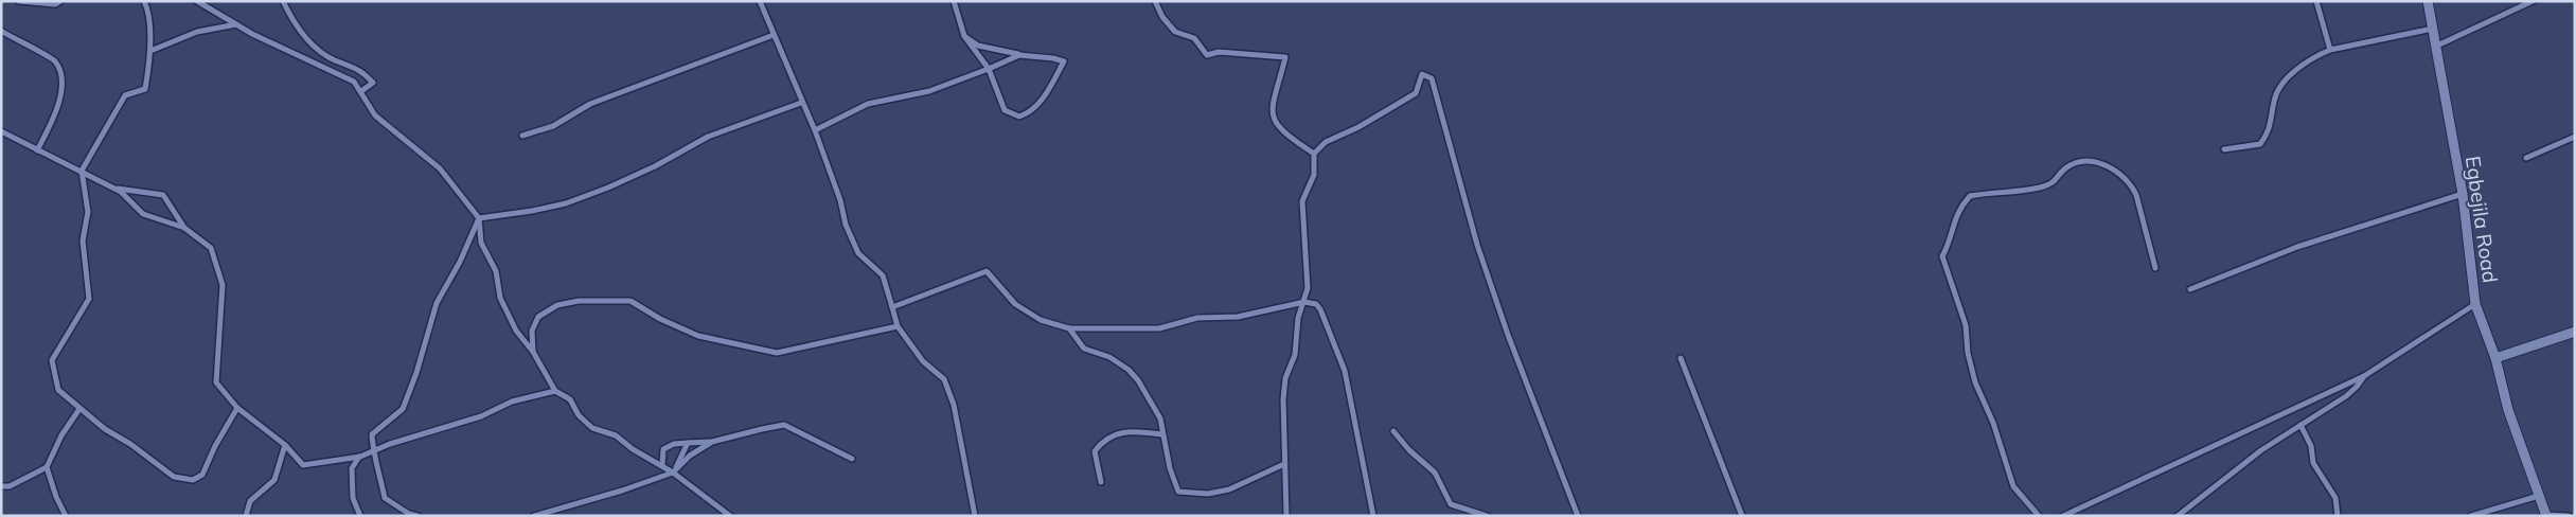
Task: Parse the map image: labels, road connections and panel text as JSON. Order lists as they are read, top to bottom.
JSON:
{
  "streets": {
    "street": ["Egbejila Road"]
  }
}
